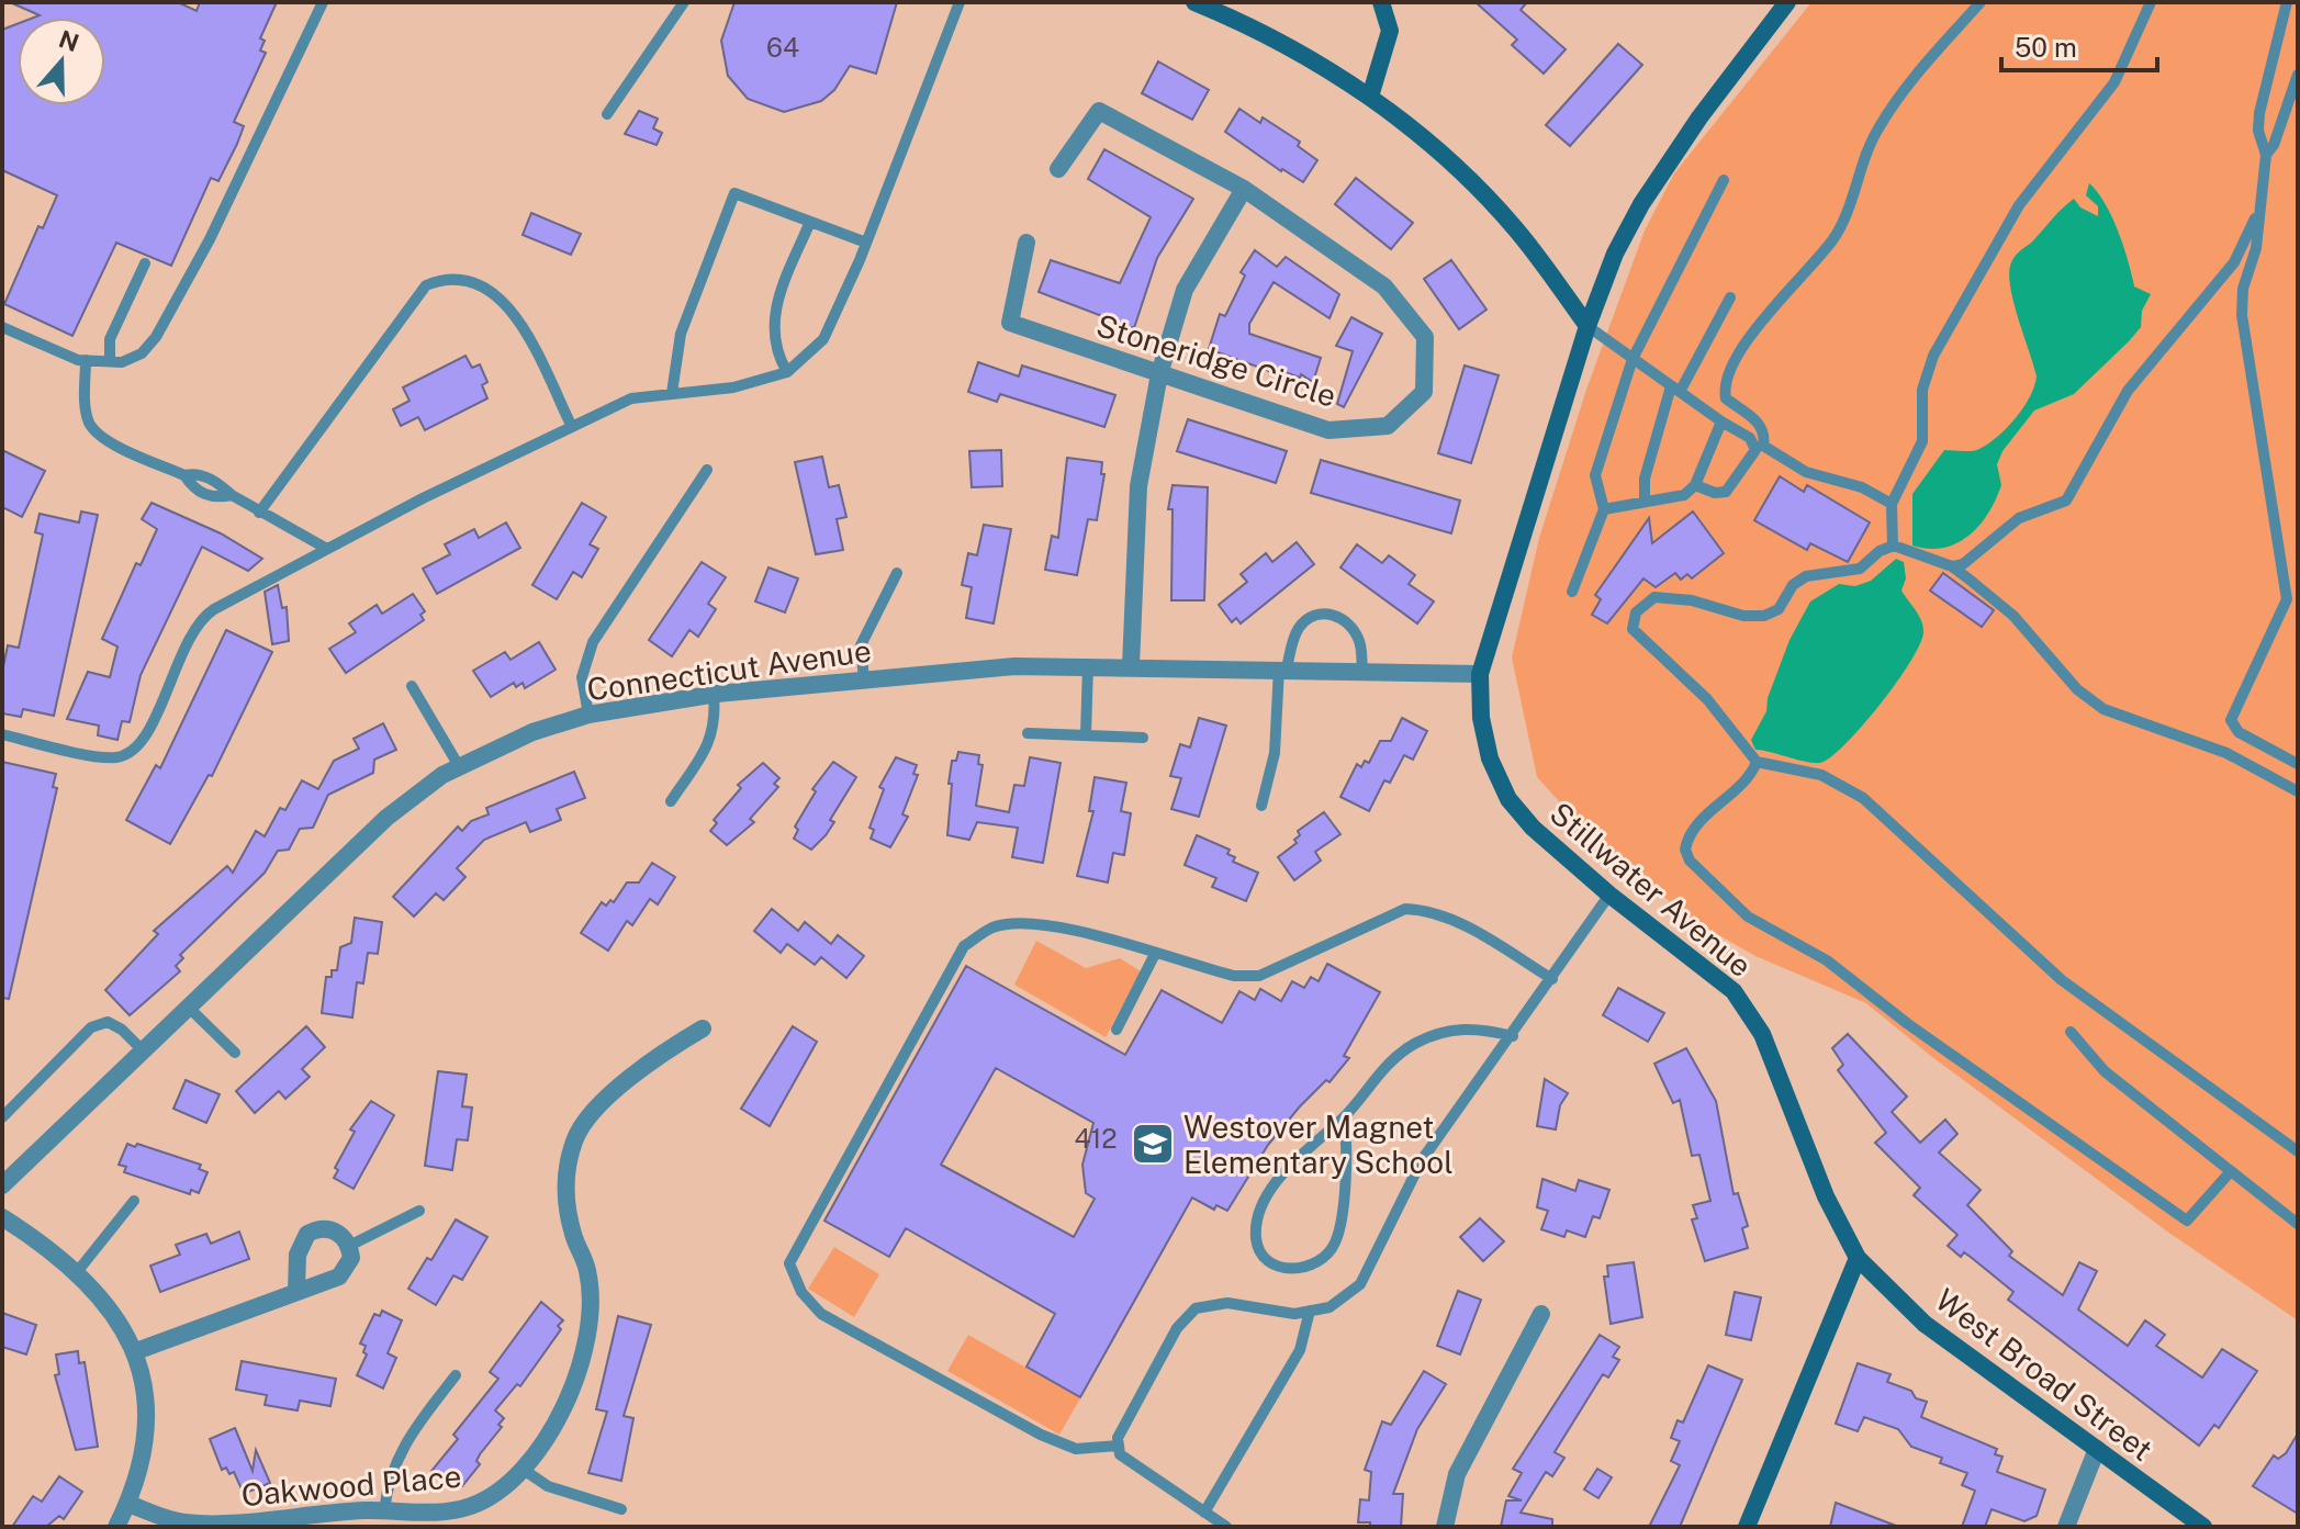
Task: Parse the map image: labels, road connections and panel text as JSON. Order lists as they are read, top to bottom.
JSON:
{
  "streets": {
    "main road": ["Stillwater Avenue", "West Broad Street"],
    "street": ["Stoneridge Circle", "Connecticut Avenue", "Oakwood Place"]
  },
  "crossings": [
    ["Connecticut Avenue", "Stillwater Avenue"],
    ["Stillwater Avenue", "West Broad Street"]
  ],
  "places": {
    "school or university": ["Westover Magnet Elementary School"]
  },
  "house_numbers": ["64", "412"],
  "scale_bar": "50 m",
  "north": "top"
}
